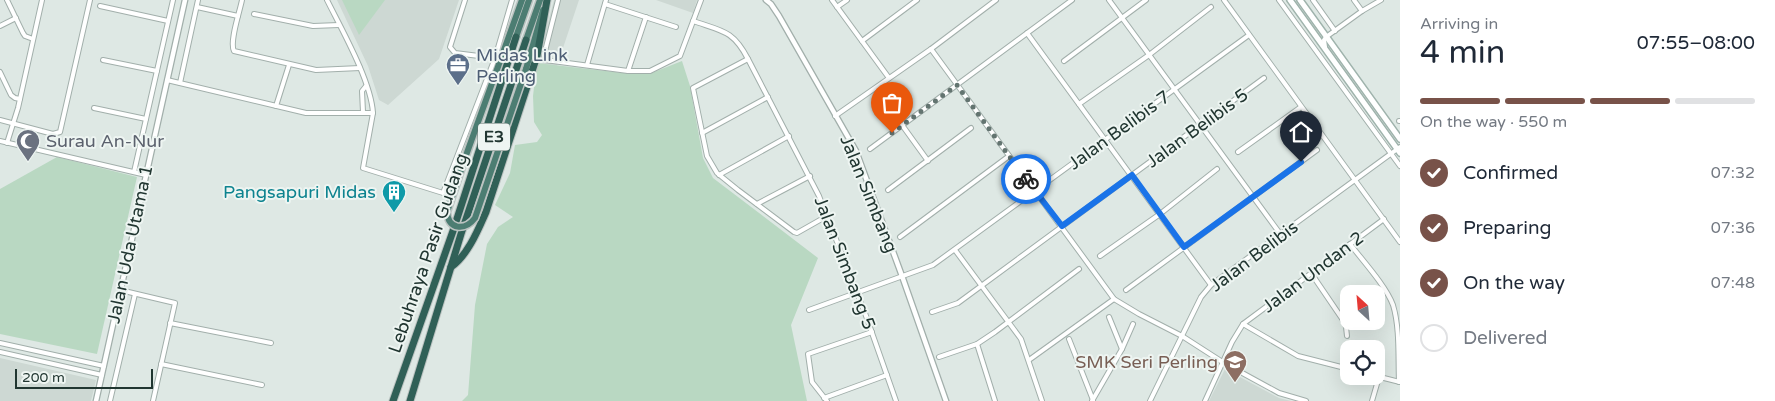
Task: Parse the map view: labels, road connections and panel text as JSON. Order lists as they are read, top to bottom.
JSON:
{
  "streets": {
    "highway": ["E3", "Lebuhraya Pasir Gudang"],
    "street": [
      "Jalan Belibis 5",
      "Jalan Belibis 7",
      "Jalan Simbang",
      "Jalan Uda Utama 1",
      "Jalan Belibis",
      "Jalan Simbang 5",
      "Jalan Undan 2"
    ]
  },
  "crossings": [
    ["Jalan Belibis 7", "Jalan Simbang"],
    ["Jalan Belibis 7", "Jalan Simbang 5"]
  ],
  "places": {
    "office": ["Midas Link Perling"],
    "mosque": ["Surau An-Nur"],
    "building": ["Pangsapuri Midas"],
    "school or university": ["SMK Seri Perling"]
  },
  "scale_bar": "200 m",
  "north": "top left",
  "page": {
    "heading": ["4 min", "Arriving in", "07:55–08:00"],
    "bar": "On the way · 550 m",
    "list": [
      ["Confirmed", "07:32"],
      ["Preparing", "07:36"],
      ["On the way", "07:48"],
      "Delivered"
    ],
    "scale": "200 m"
  }
}
